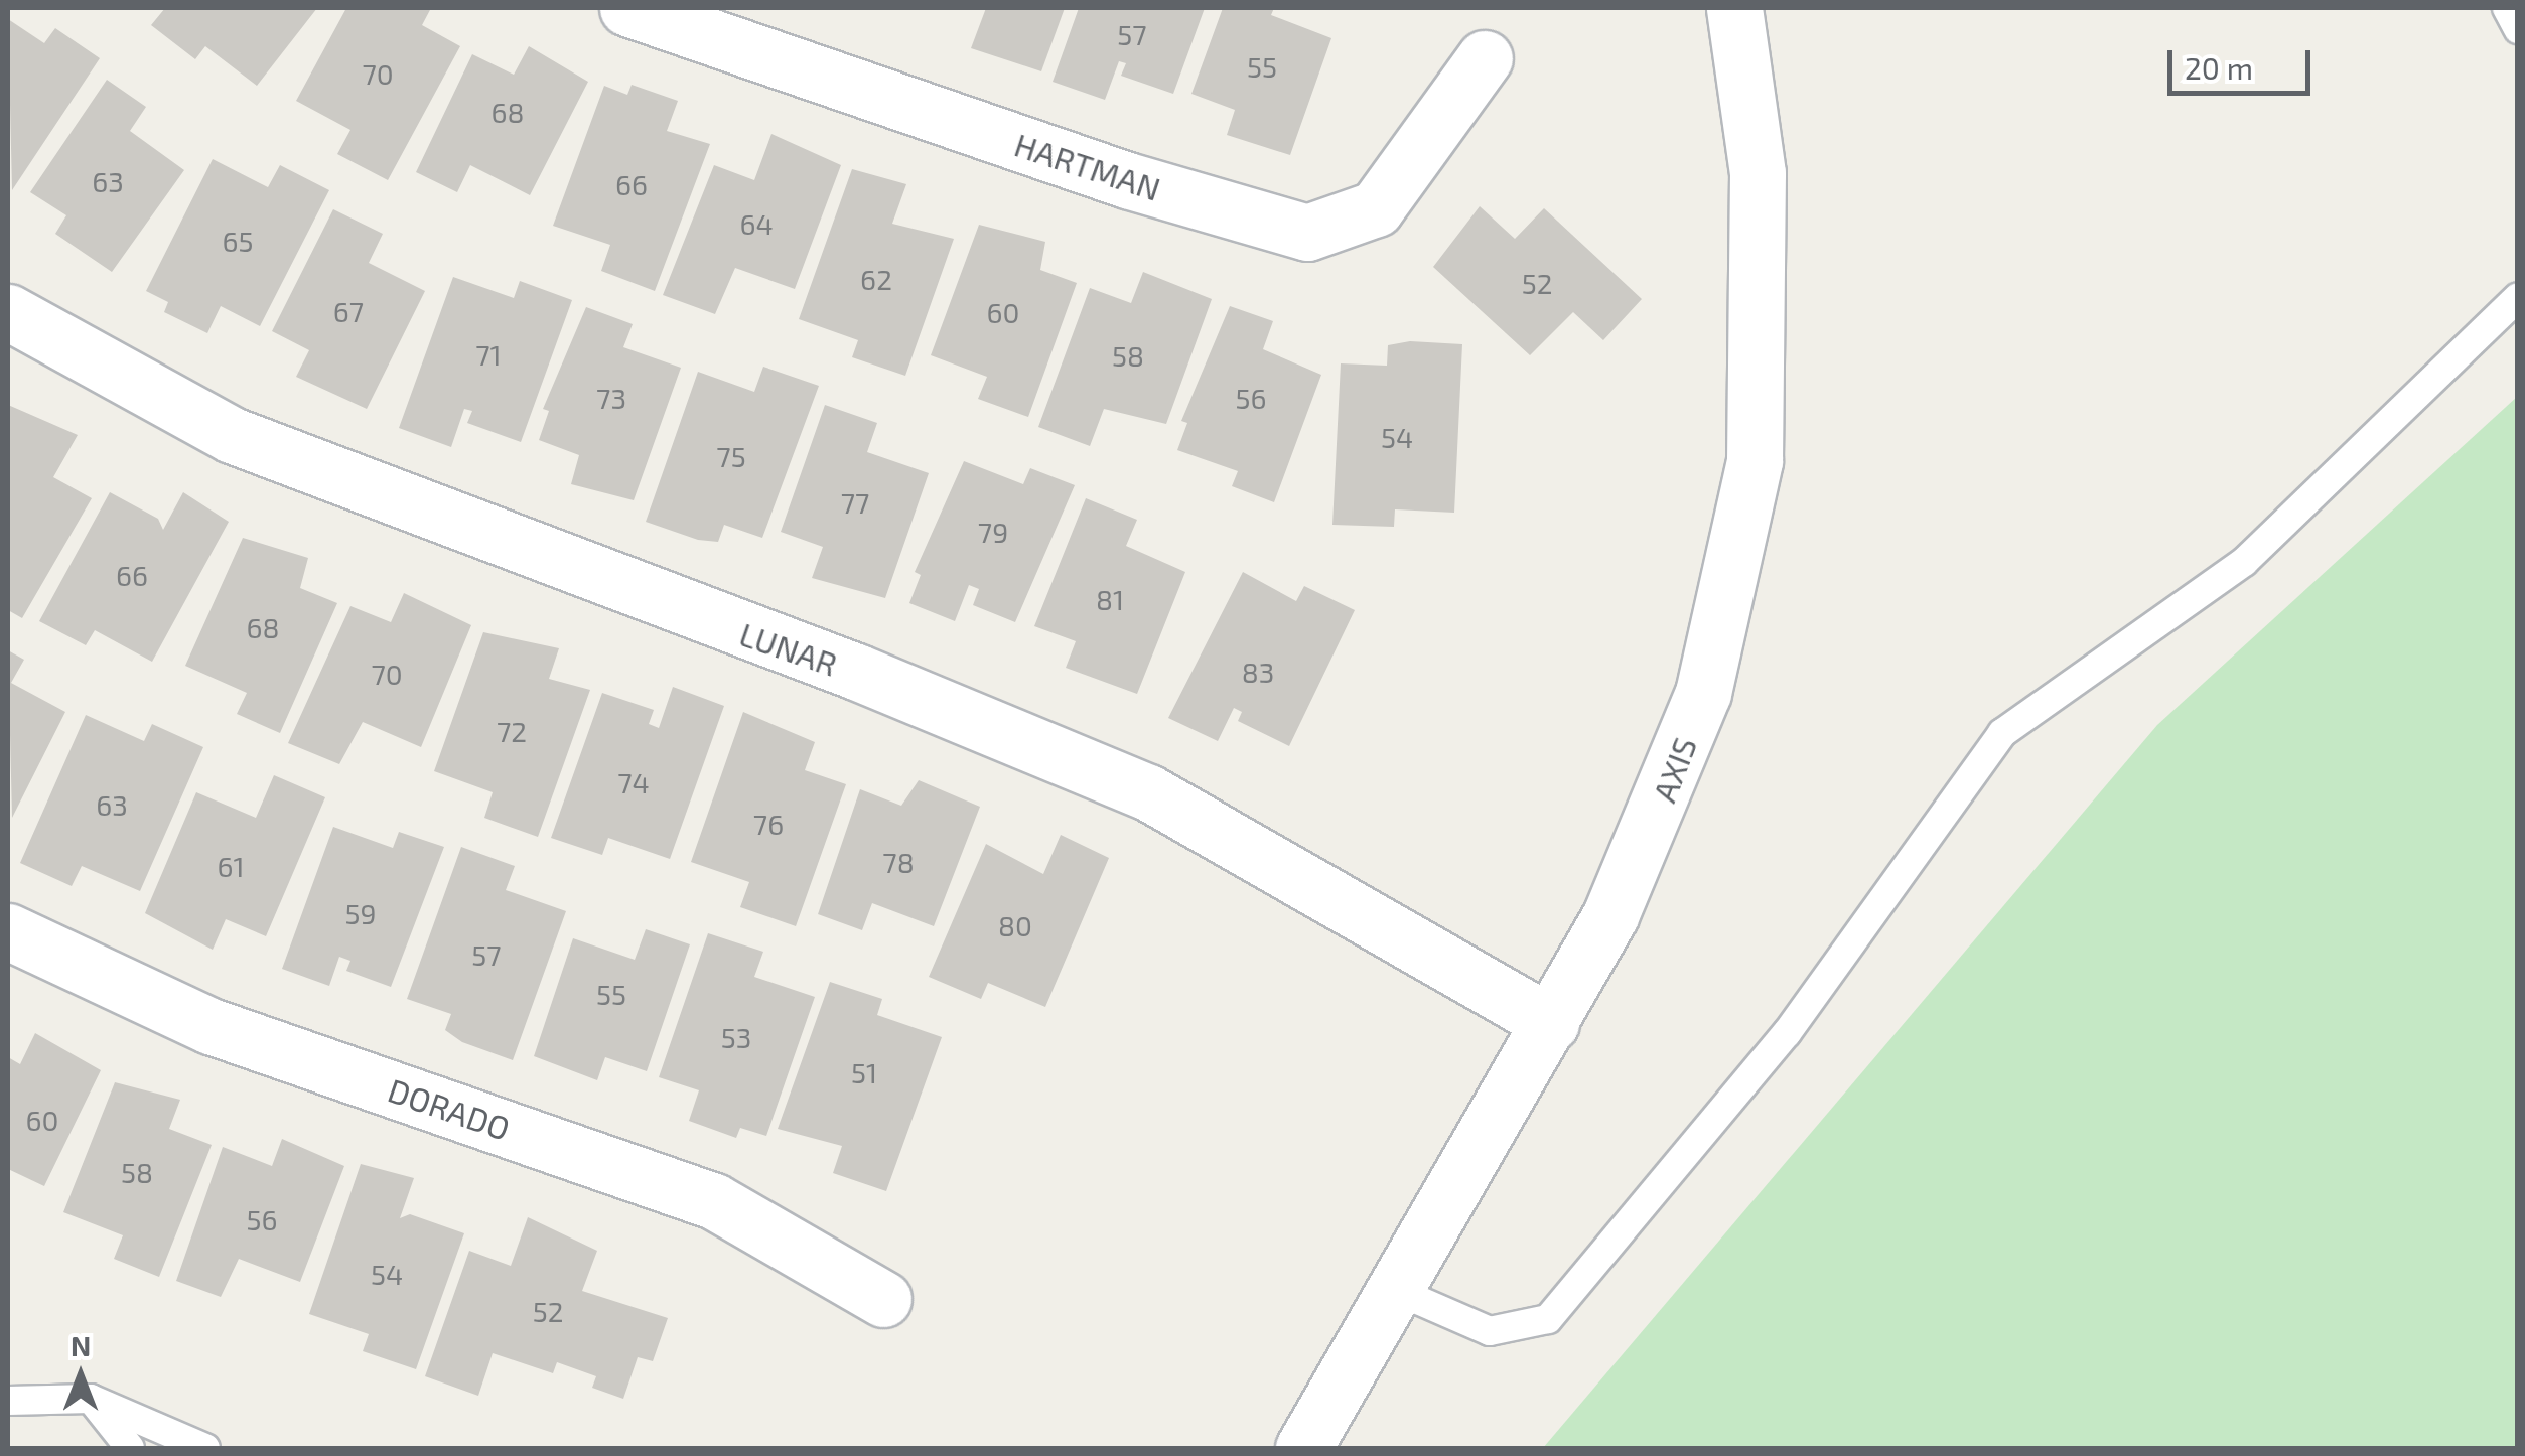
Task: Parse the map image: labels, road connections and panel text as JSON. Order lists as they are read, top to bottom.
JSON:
{
  "streets": {
    "street": [
      "HARTMAN",
      "LUNAR",
      "AXIS",
      "DORADO"
    ]
  },
  "crossings": [
    ["LUNAR", "AXIS"]
  ],
  "house_numbers": [
    "57",
    "55",
    "70",
    "68",
    "63",
    "66",
    "64",
    "65",
    "62",
    "52",
    "67",
    "60",
    "71",
    "58",
    "73",
    "56",
    "54",
    "75",
    "77",
    "79",
    "66",
    "81",
    "68",
    "83",
    "70",
    "72",
    "74",
    "63",
    "76",
    "78",
    "61",
    "59",
    "80",
    "57",
    "55",
    "53",
    "51",
    "60",
    "58",
    "56",
    "54",
    "52"
  ],
  "scale_bar": "20 m",
  "north": "top"
}
